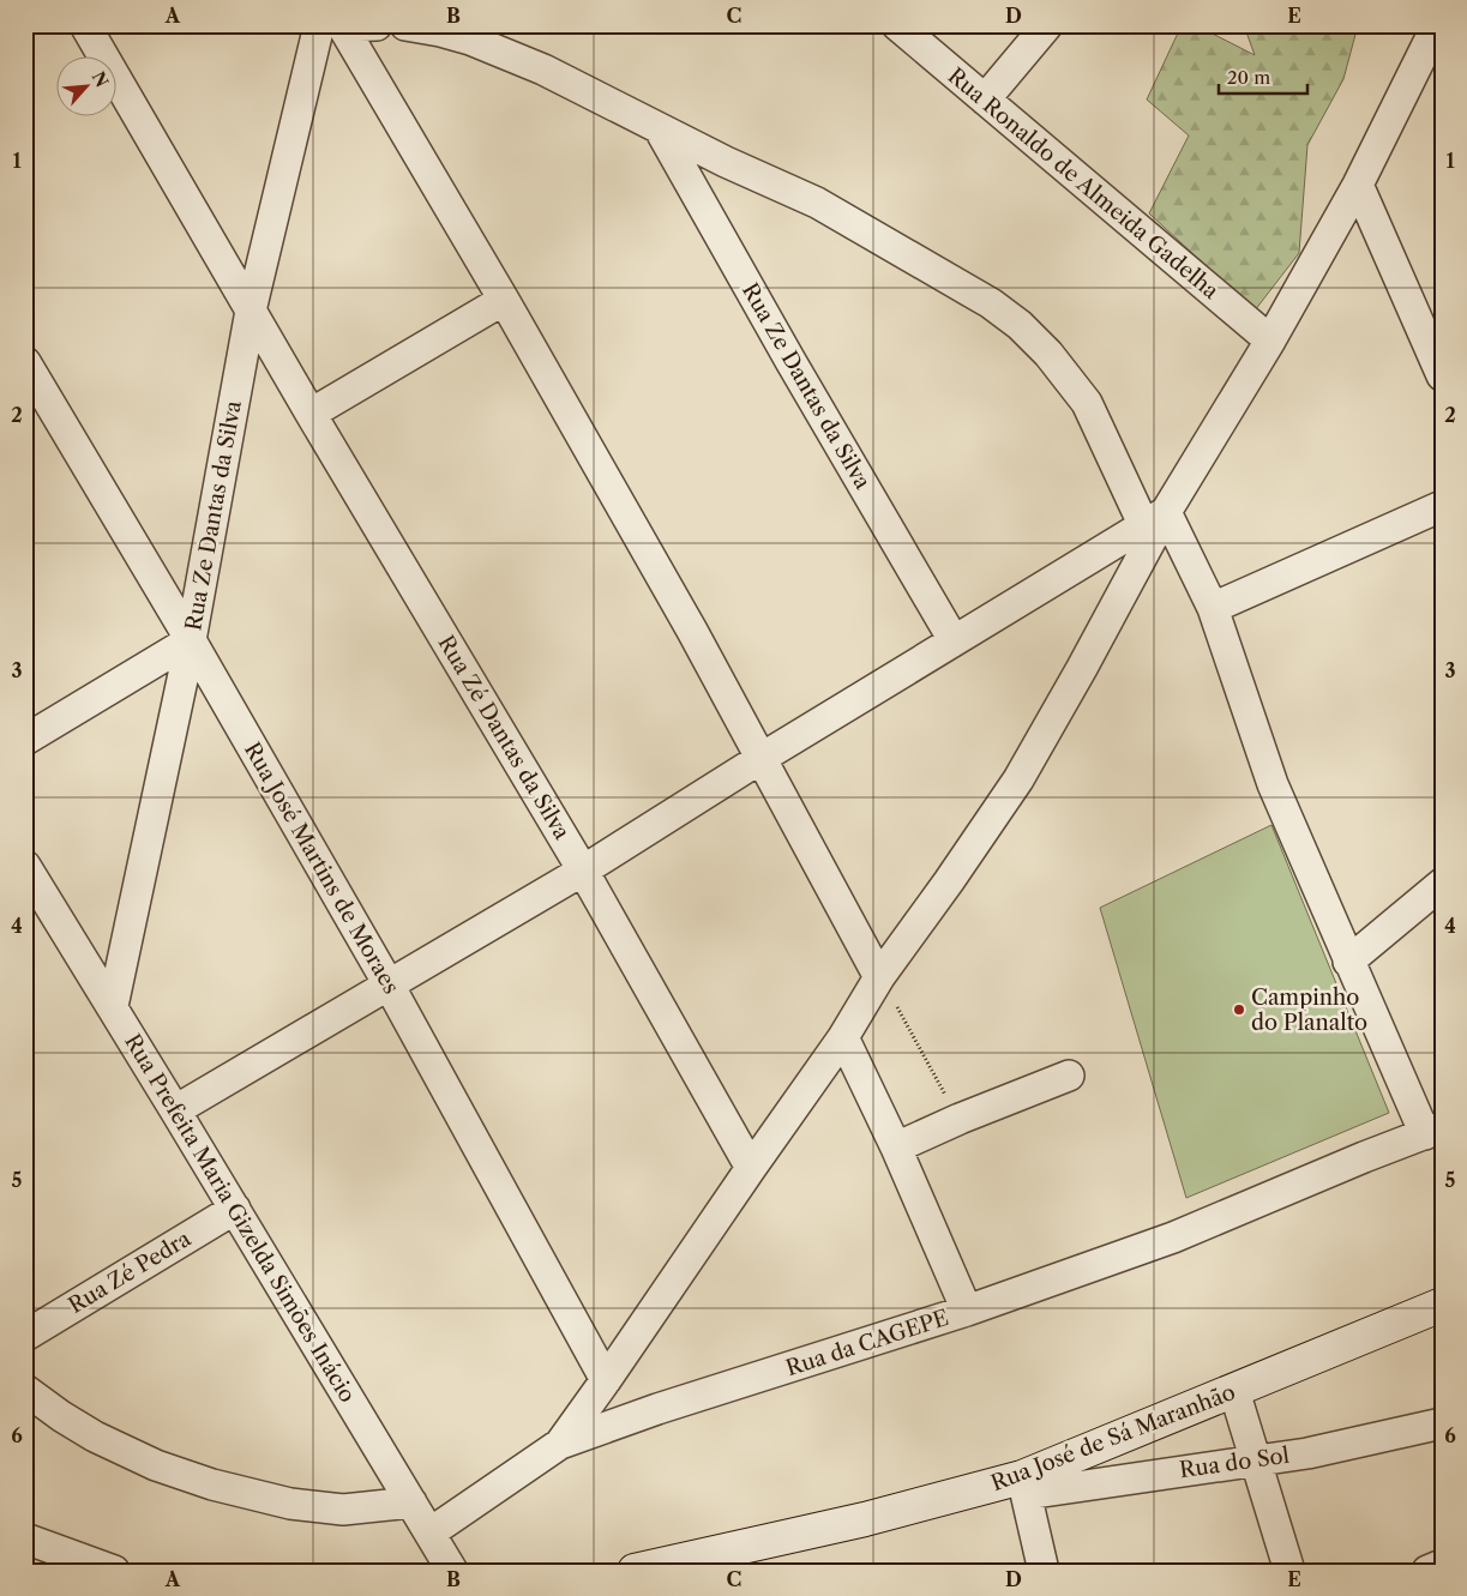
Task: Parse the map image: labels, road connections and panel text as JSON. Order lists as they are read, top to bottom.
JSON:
{
  "streets": {
    "street": [
      "Rua Ronaldo de Almeida Gadelha",
      "Rua Ze Dantas da Silva",
      "Rua Zé Dantas da Silva",
      "Rua José Martins de Moraes",
      "Rua Prefeita Maria Gizelda Simões Inácio",
      "Rua Zé Pedra",
      "Rua da CAGEPE",
      "Rua José de Sá Maranhão",
      "Rua do Sol"
    ]
  },
  "crossings": [
    ["Rua Ze Dantas da Silva", "Rua Zé Dantas da Silva"],
    ["Rua Ze Dantas da Silva", "Rua José Martins de Moraes"],
    ["Rua Ze Dantas da Silva", "Rua Prefeita Maria Gizelda Simões Inácio"],
    ["Rua Prefeita Maria Gizelda Simões Inácio", "Rua Zé Pedra"],
    ["Rua José de Sá Maranhão", "Rua do Sol"]
  ],
  "places": ["Campinho do Planalto"],
  "scale_bar": "20 m",
  "north": "top right",
  "grid": {
    "columns": [
      "A",
      "B",
      "C",
      "D",
      "E"
    ],
    "rows": [
      "1",
      "2",
      "3",
      "4",
      "5",
      "6"
    ]
  }
}
